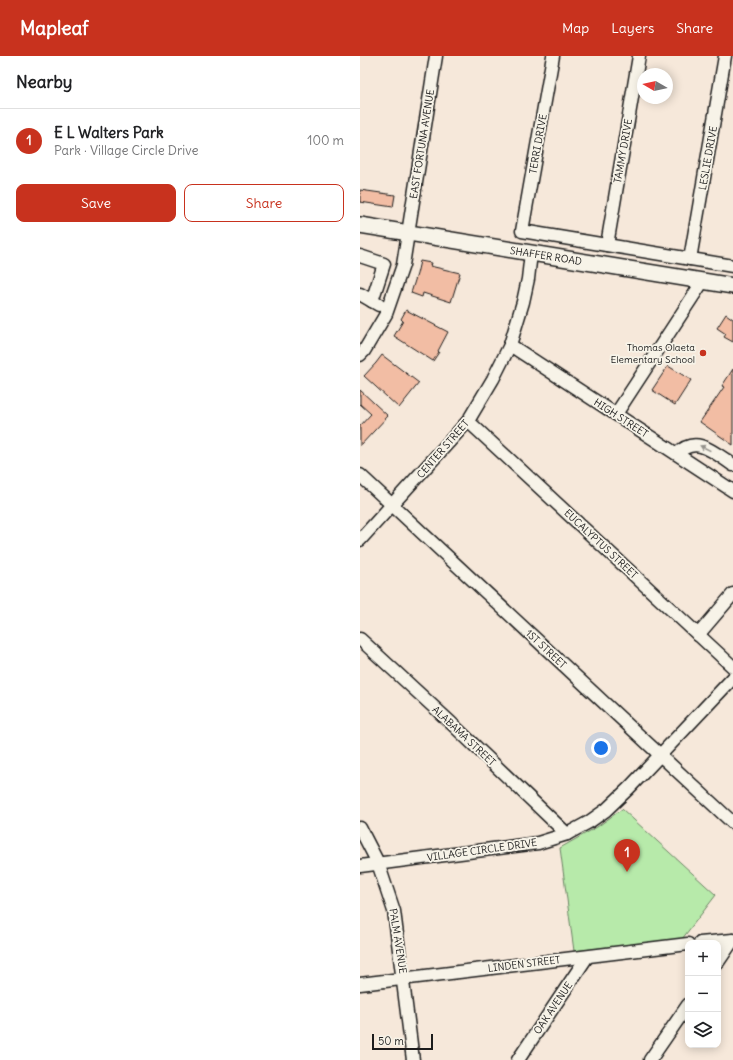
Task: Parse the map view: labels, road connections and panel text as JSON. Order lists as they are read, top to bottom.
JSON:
{
  "streets": {
    "main road": ["SHAFFER ROAD"],
    "street": [
      "EAST FORTUNA AVENUE",
      "TERRI DRIVE",
      "TAMMY DRIVE",
      "LESLIE DRIVE",
      "HIGH STREET",
      "CENTER STREET",
      "EUCALYPTUS STREET",
      "1ST STREET",
      "ALABAMA STREET",
      "VILLAGE CIRCLE DRIVE",
      "PALM AVENUE",
      "LINDEN STREET",
      "OAK AVENUE"
    ]
  },
  "crossings": [
    ["EAST FORTUNA AVENUE", "SHAFFER ROAD"],
    ["TERRI DRIVE", "SHAFFER ROAD"],
    ["TAMMY DRIVE", "SHAFFER ROAD"],
    ["LESLIE DRIVE", "SHAFFER ROAD"],
    ["SHAFFER ROAD", "CENTER STREET"],
    ["HIGH STREET", "CENTER STREET"],
    ["CENTER STREET", "EUCALYPTUS STREET"],
    ["CENTER STREET", "1ST STREET"],
    ["1ST STREET", "VILLAGE CIRCLE DRIVE"],
    ["ALABAMA STREET", "VILLAGE CIRCLE DRIVE"],
    ["VILLAGE CIRCLE DRIVE", "PALM AVENUE"],
    ["PALM AVENUE", "LINDEN STREET"],
    ["LINDEN STREET", "OAK AVENUE"]
  ],
  "places": ["Thomas Olaeta Elementary School"],
  "scale_bar": "50 m",
  "north": "left",
  "page": {
    "header": "Mapleaf",
    "nav": ["Map", "Layers", "Share"],
    "heading": "Nearby",
    "list": [
      {
        "mark": "1",
        "name": "E L Walters Park",
        "note": "Park · Village Circle Drive",
        "value": "100 m"
      }
    ],
    "buttons": ["Save", "Share"],
    "pins": "1",
    "map_buttons": ["+", "−"],
    "scale": "50 m"
  }
}
